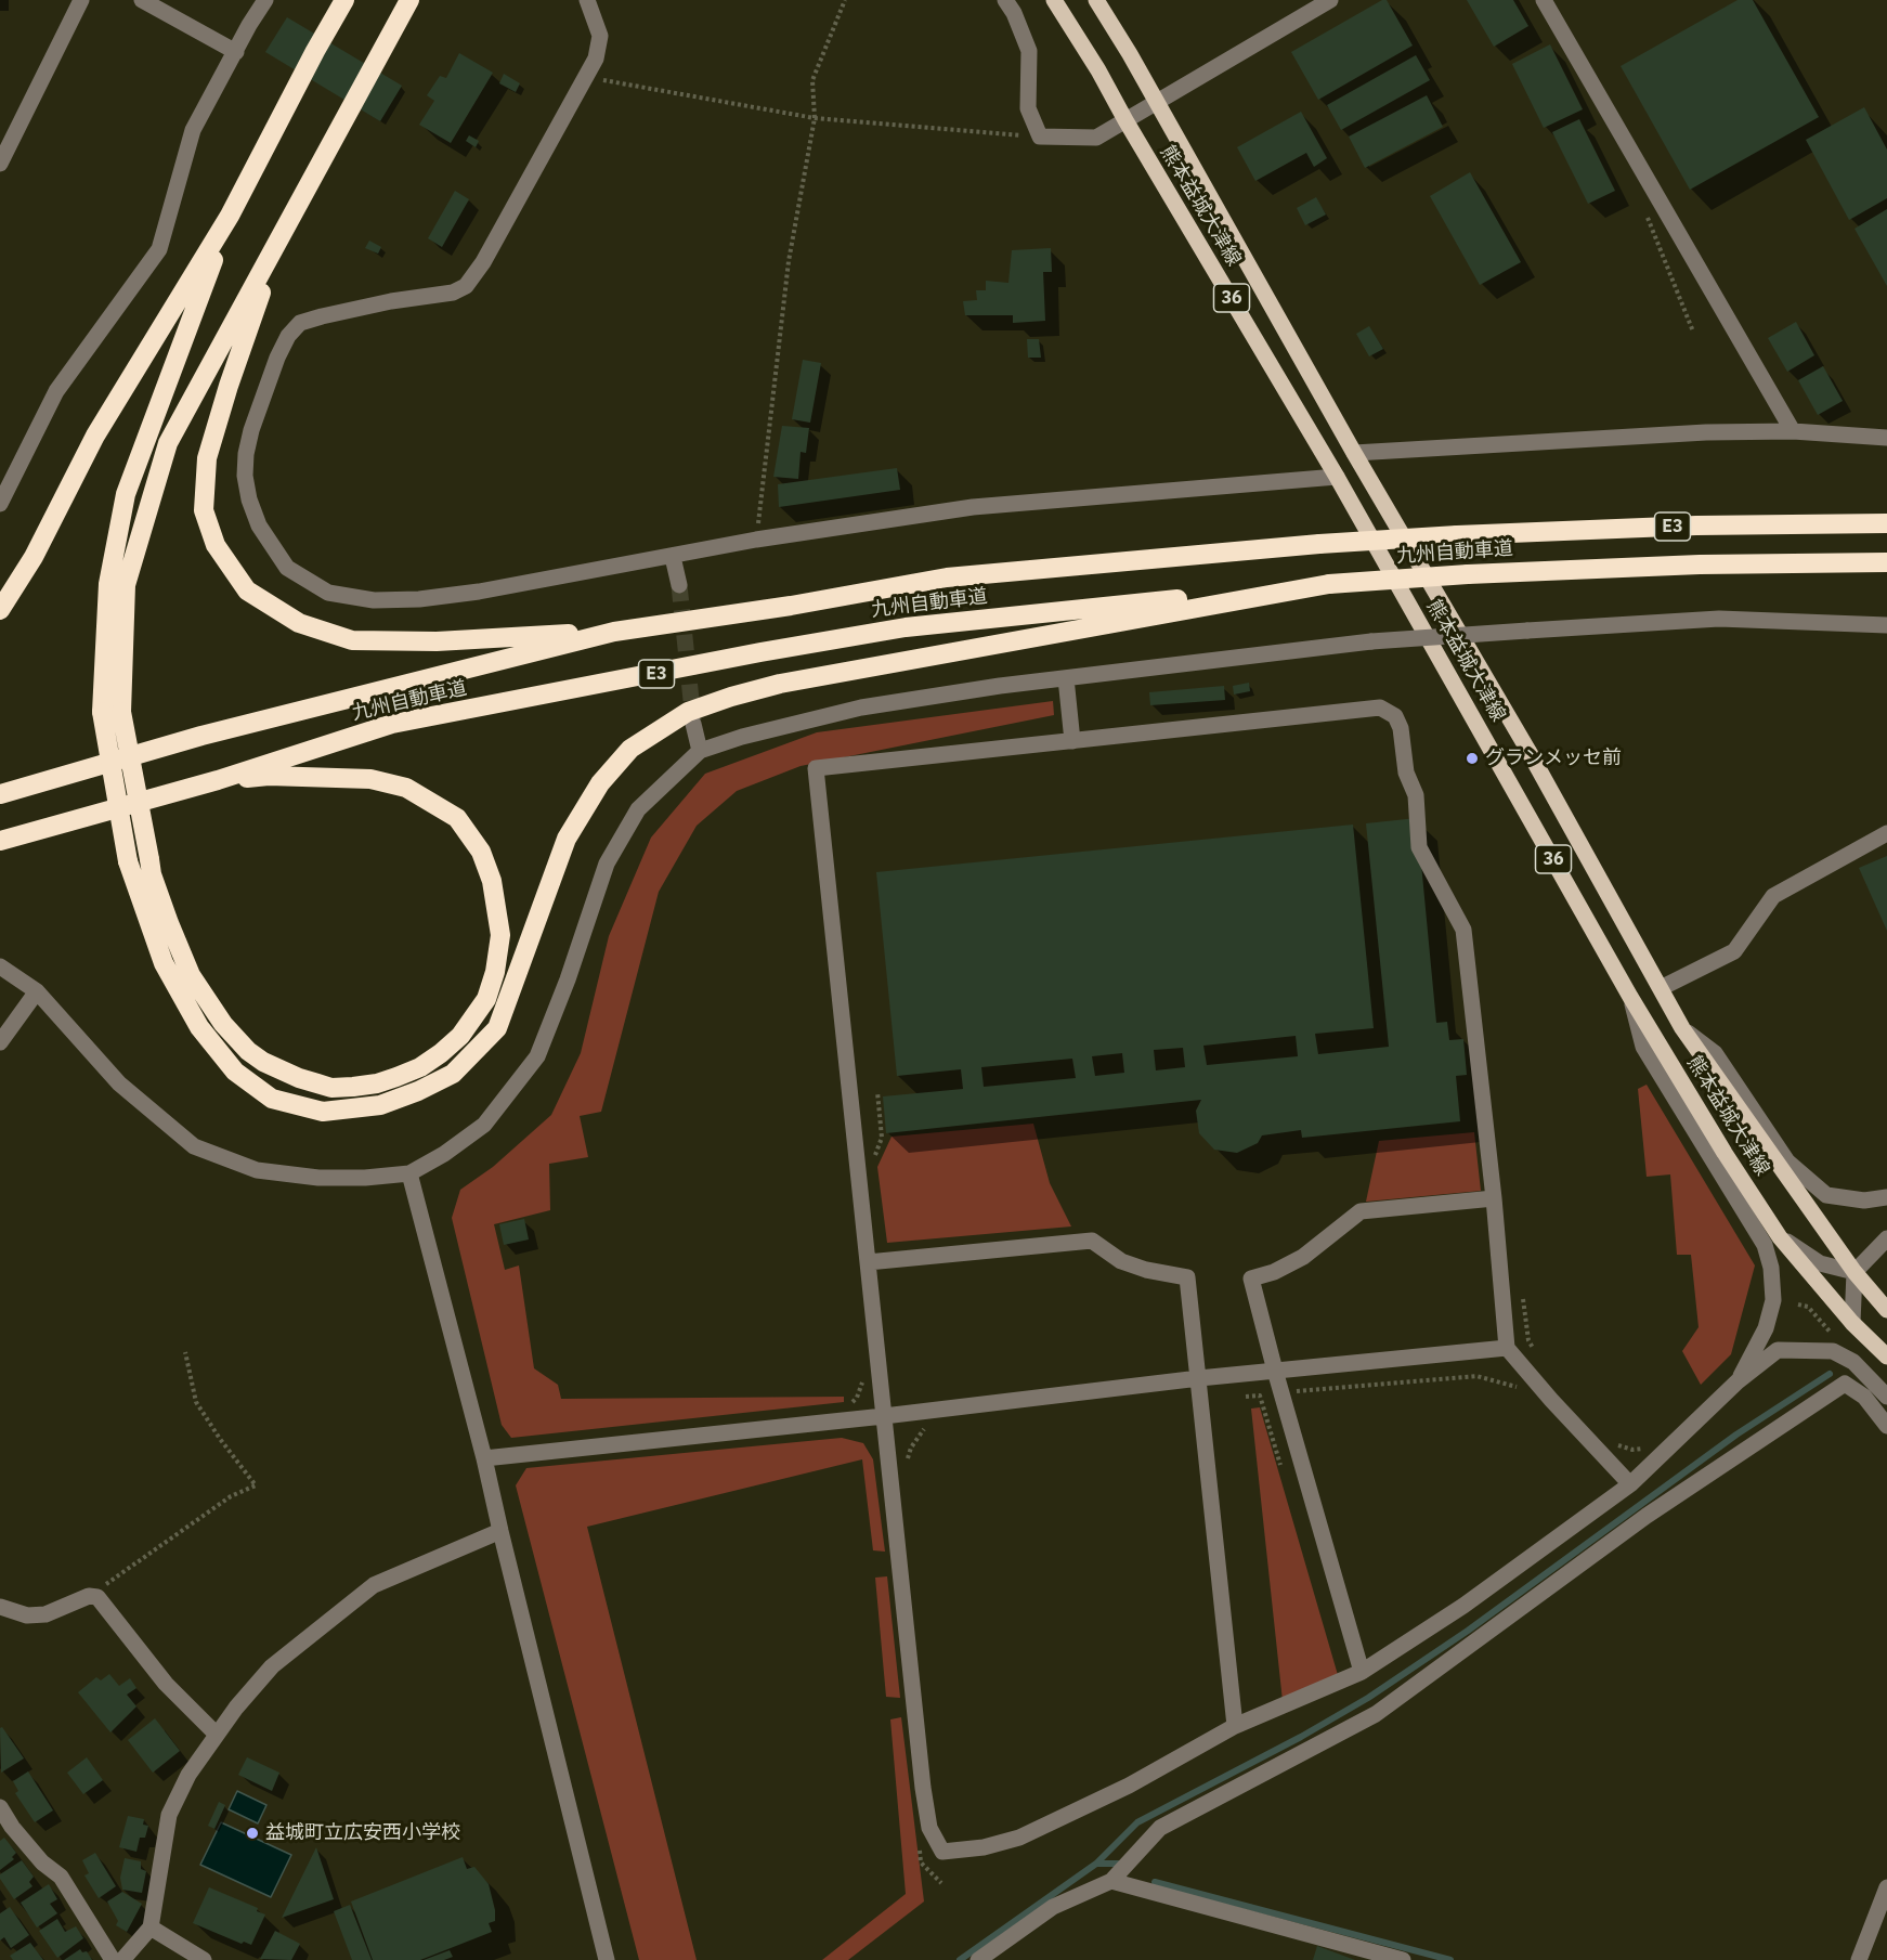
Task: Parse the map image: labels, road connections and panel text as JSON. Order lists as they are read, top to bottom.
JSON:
{
  "streets": {
    "highway": ["E3", "九州自動車道"],
    "main road": ["熊本益城大津線", "36"]
  },
  "places": ["グランメッセ前", "益城町立広安西小学校"]
}
